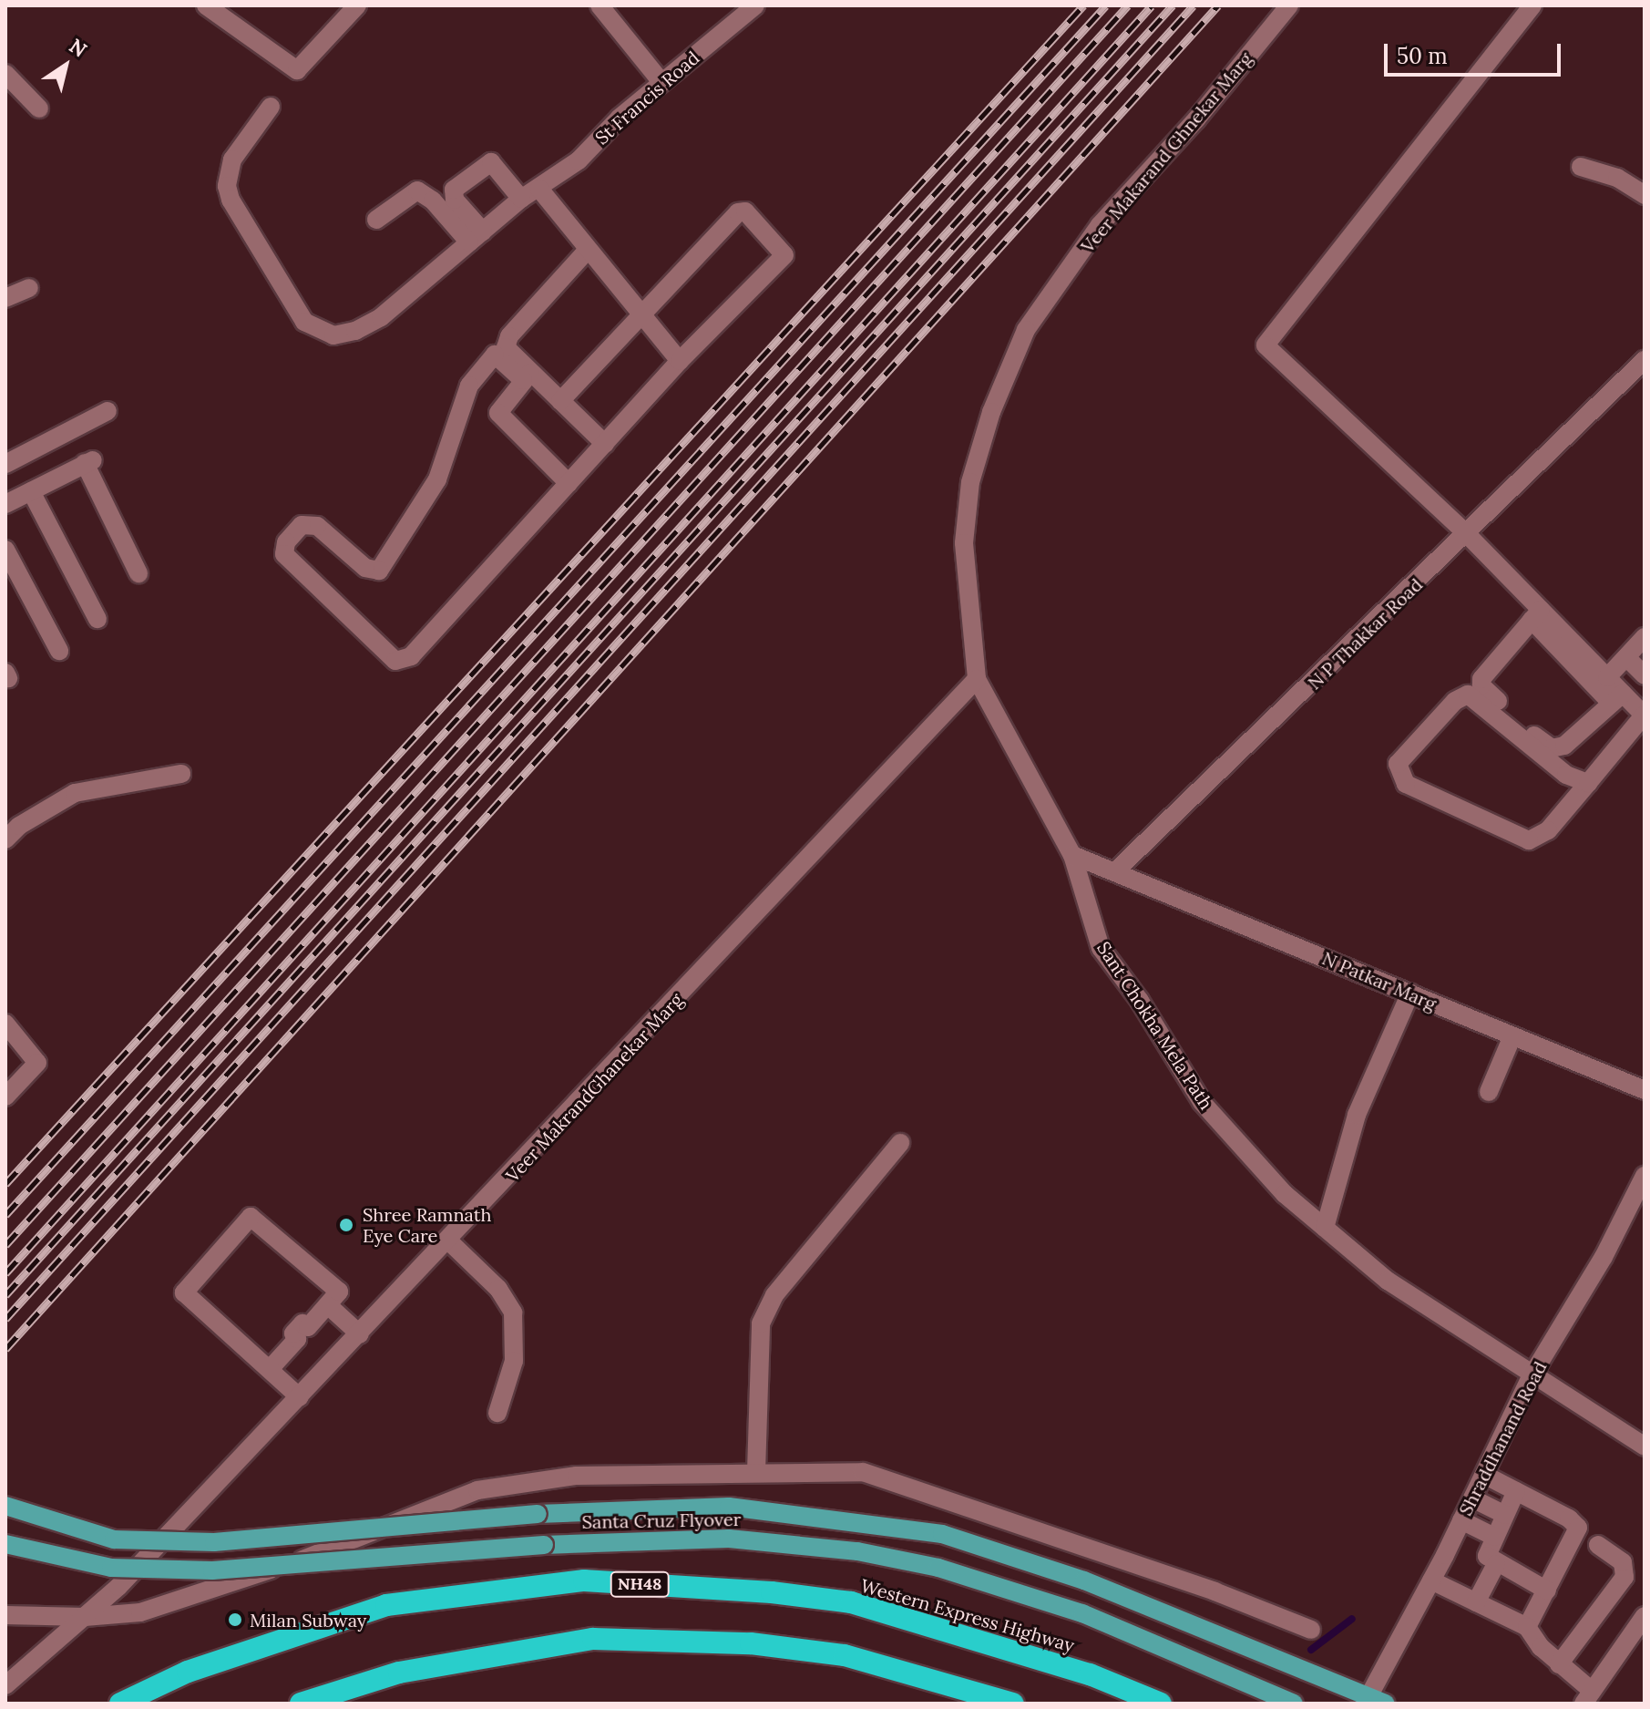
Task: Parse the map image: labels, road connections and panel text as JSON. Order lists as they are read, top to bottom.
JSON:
{
  "streets": {
    "highway": ["NH48", "Western Express Highway"],
    "main road": ["Santa Cruz Flyover"],
    "street": [
      "St Francis Road",
      "Veer Makarand Ghnekar Marg",
      "N P Thakkar Road",
      "N Patkar Marg",
      "Sant Chokha Mela Path",
      "Veer MakrandGhanekar Marg",
      "Shraddhanand Road"
    ]
  },
  "crossings": [
    ["Veer Makarand Ghnekar Marg", "Sant Chokha Mela Path"],
    ["Veer Makarand Ghnekar Marg", "Veer MakrandGhanekar Marg"],
    ["N P Thakkar Road", "N Patkar Marg"],
    ["Sant Chokha Mela Path", "Veer MakrandGhanekar Marg"],
    ["Sant Chokha Mela Path", "Shraddhanand Road"]
  ],
  "places": ["Shree Ramnath Eye Care", "Milan Subway"],
  "scale_bar": "50 m",
  "north": "top right"
}
